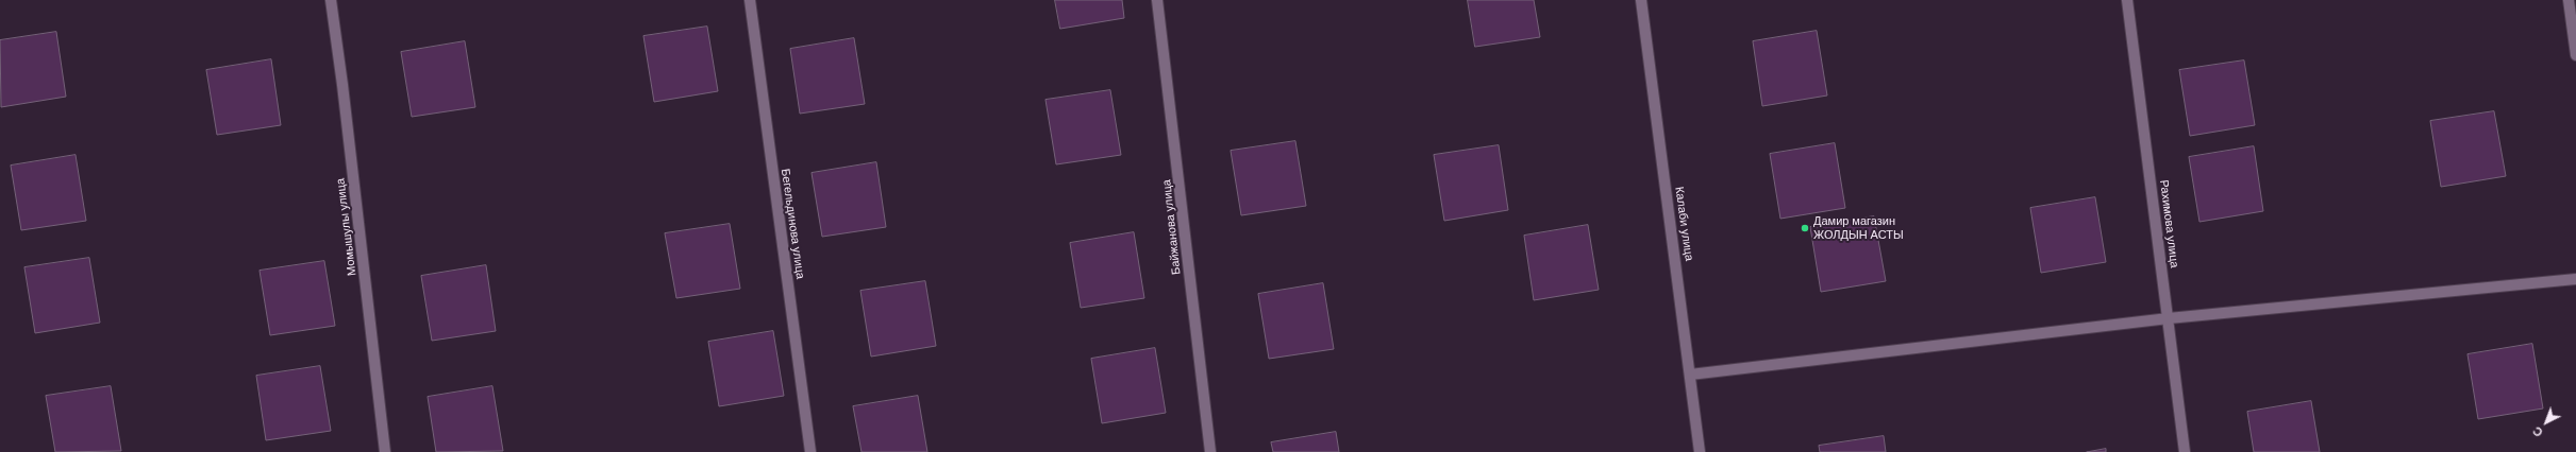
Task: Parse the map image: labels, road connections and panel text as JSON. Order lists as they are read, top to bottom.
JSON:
{
  "streets": {
    "street": [
      "Бегельдинова улица",
      "Калаби улица",
      "Рахимова улица",
      "Момышулы улица",
      "Байжанова улица"
    ]
  },
  "places": ["Дамир магазин ЖОЛДЫН АСТЫ"],
  "north": "bottom left"
}
